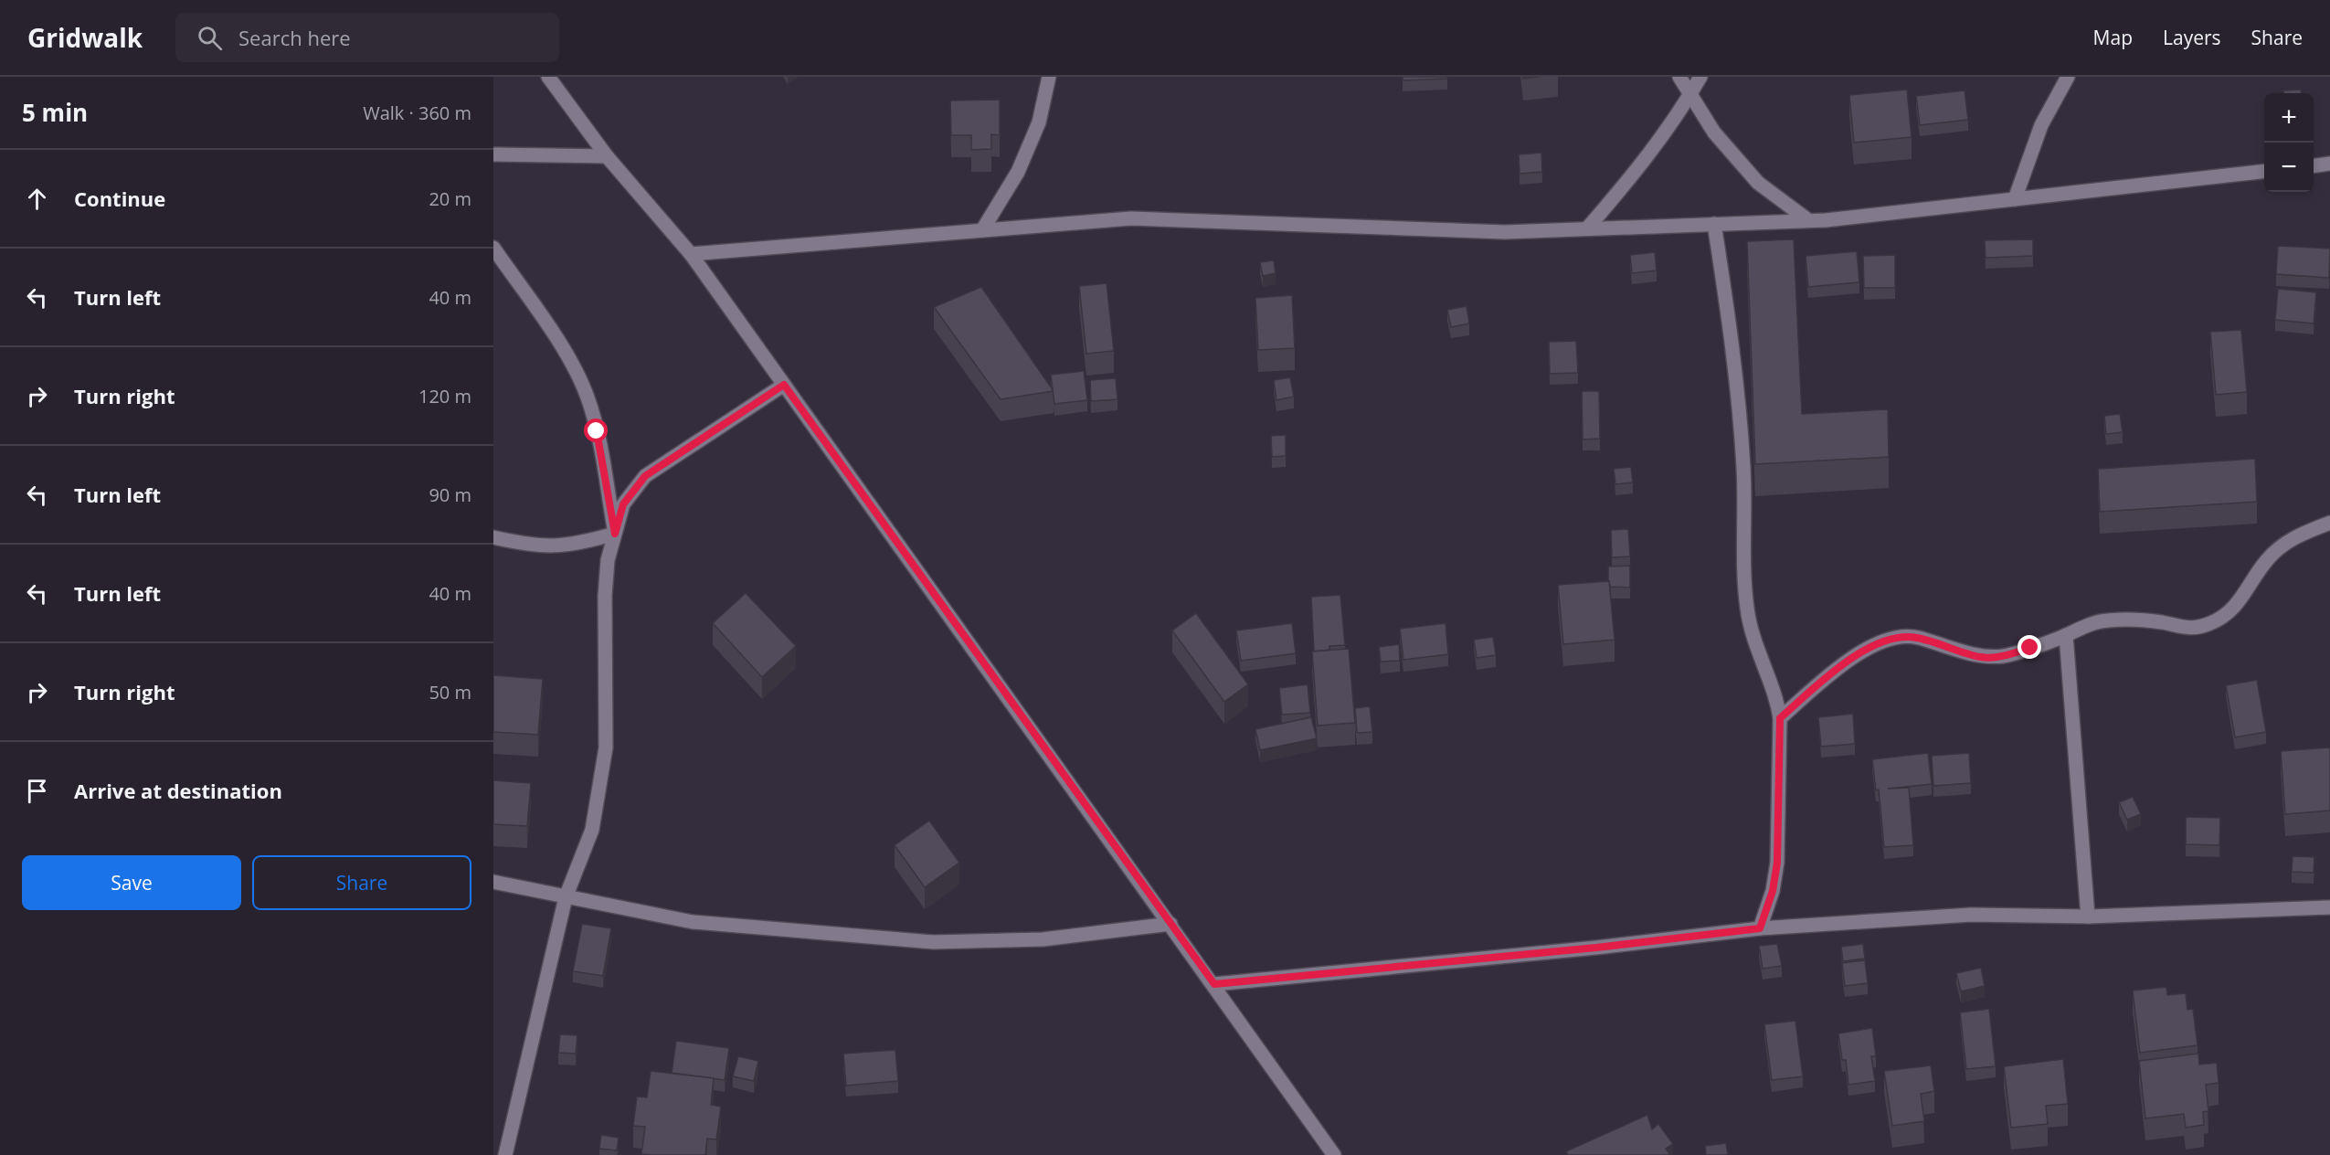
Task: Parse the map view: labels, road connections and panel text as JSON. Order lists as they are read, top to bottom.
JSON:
{
  "page": {
    "header": "Gridwalk",
    "search": "Search here",
    "nav": ["Map", "Layers", "Share"],
    "heading": ["5 min", "Walk · 360 m"],
    "map_buttons": ["+", "−"],
    "list": [
      ["Continue", "20 m"],
      ["Turn left", "40 m"],
      ["Turn right", "120 m"],
      ["Turn left", "90 m"],
      ["Turn left", "40 m"],
      ["Turn right", "50 m"],
      "Arrive at destination"
    ],
    "buttons": ["Save", "Share"]
  }
}
